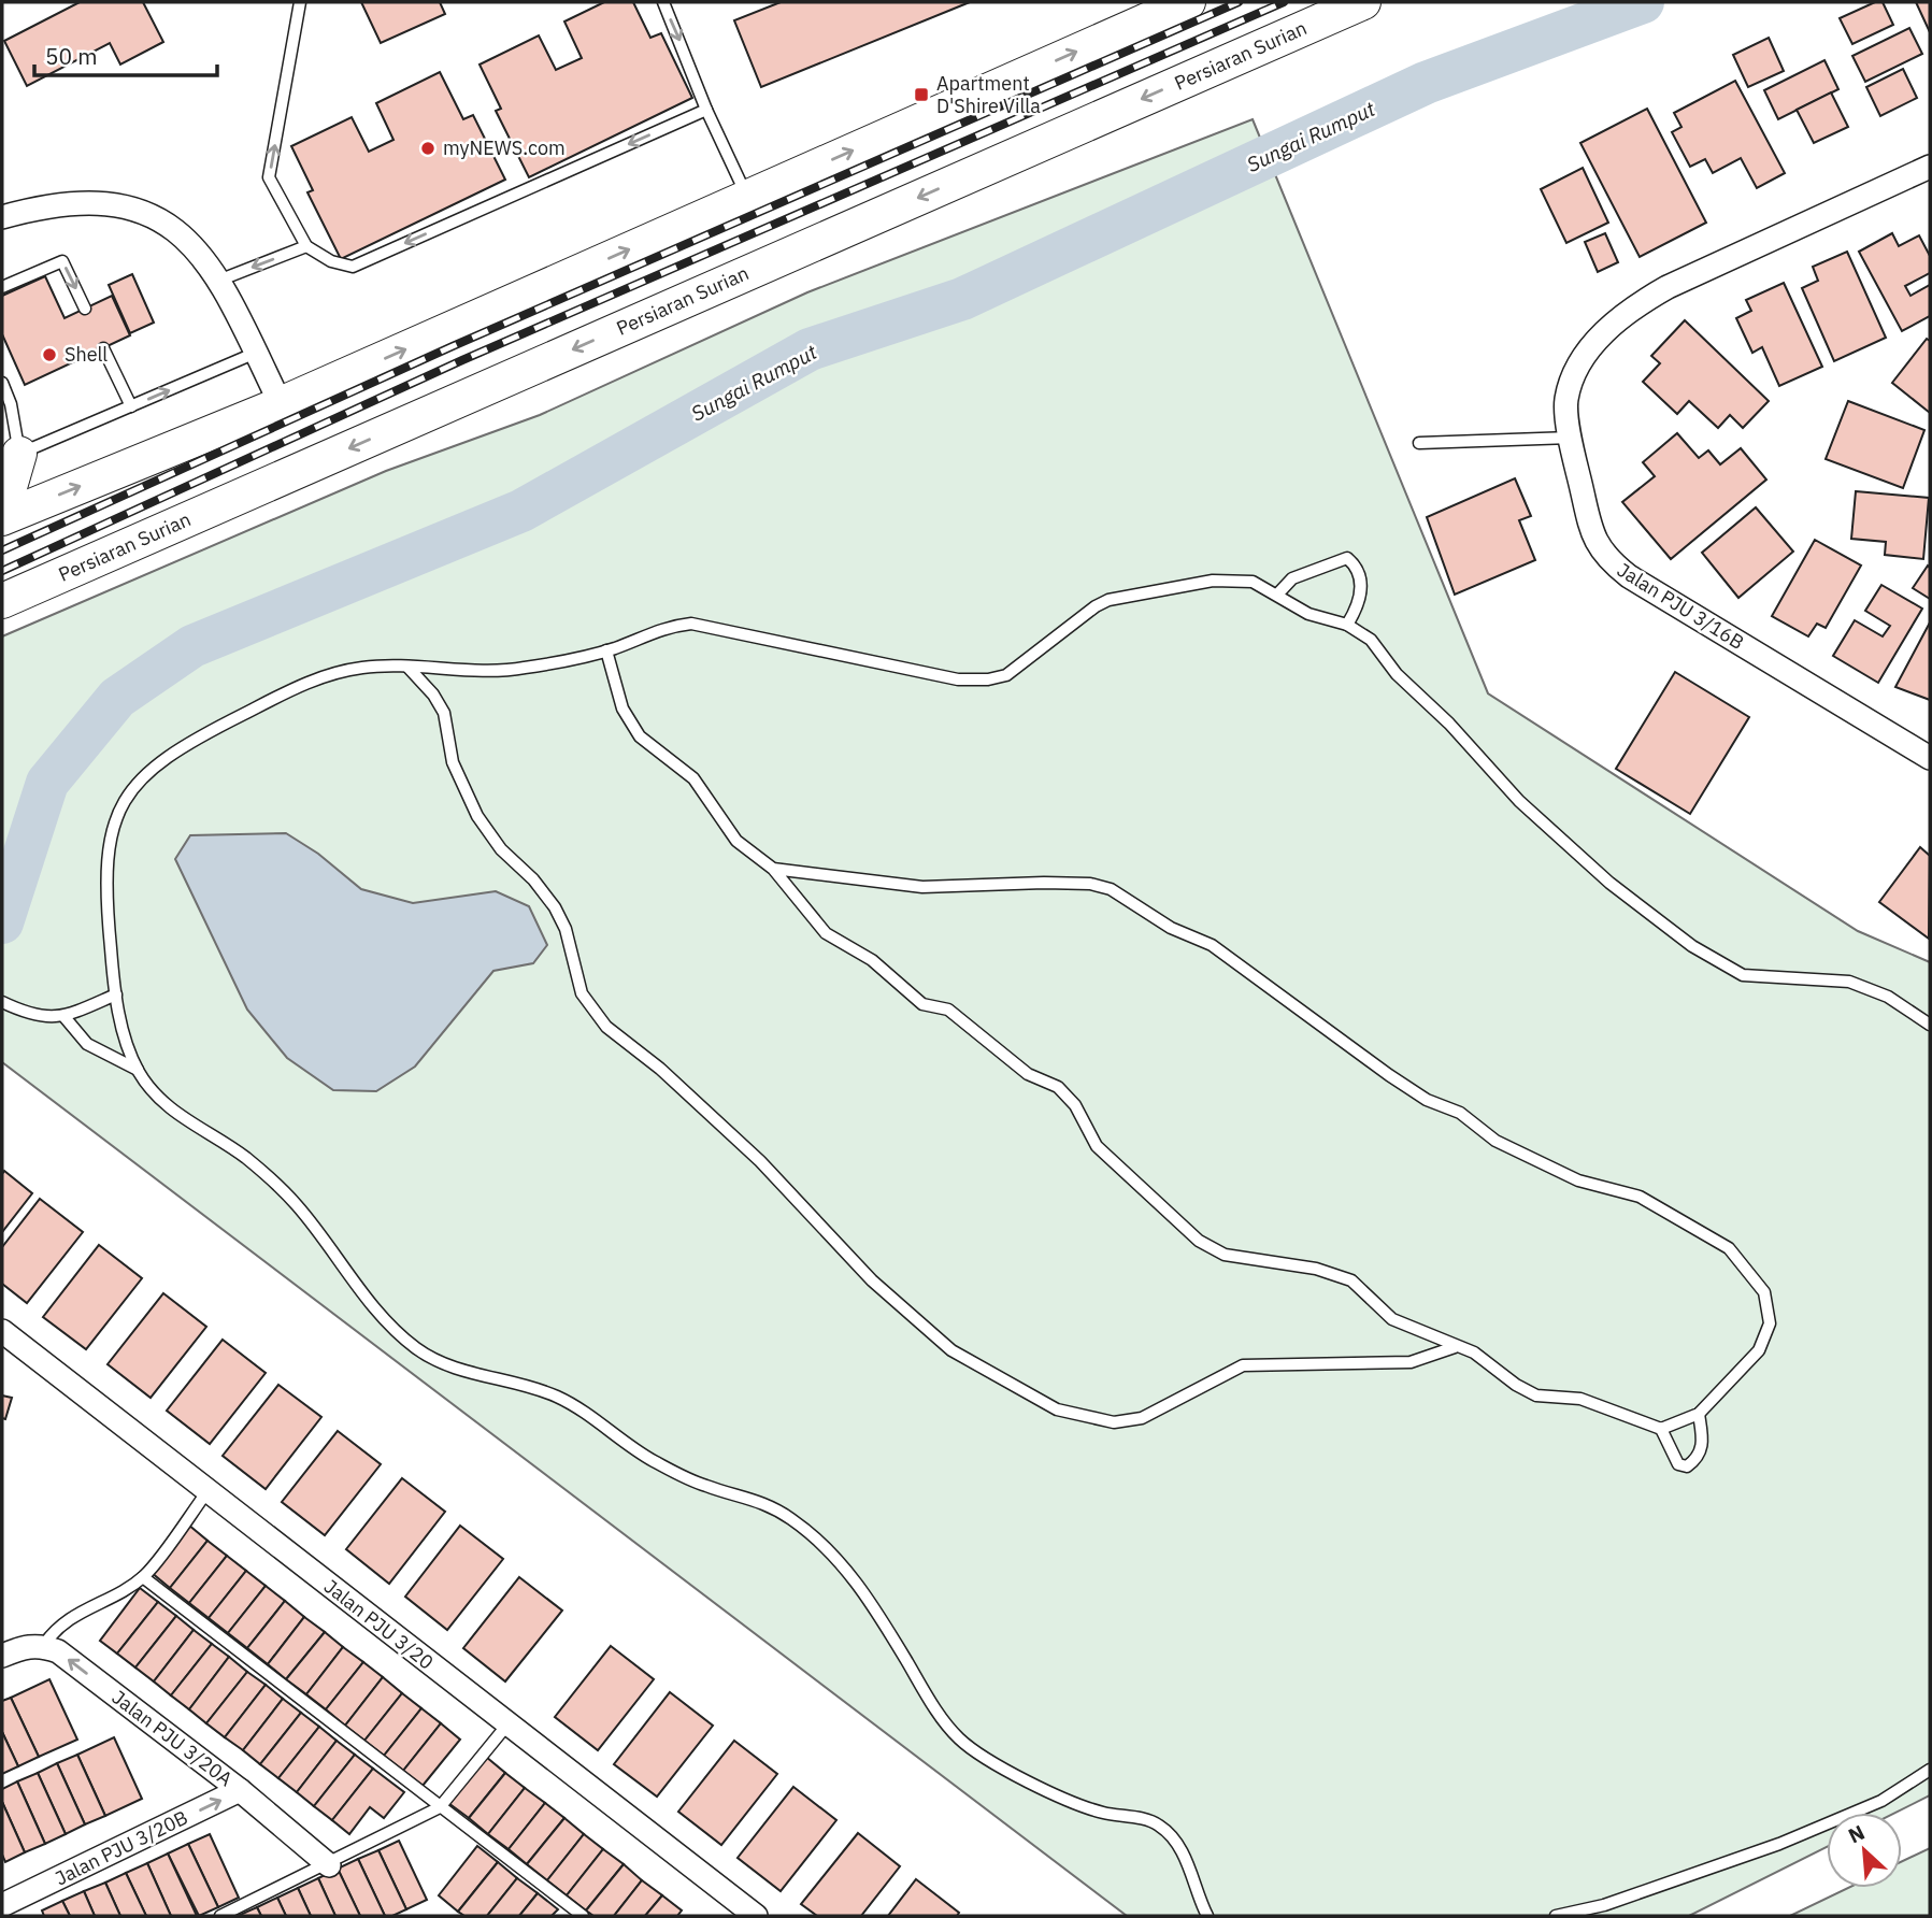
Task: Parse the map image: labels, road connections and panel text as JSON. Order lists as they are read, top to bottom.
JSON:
{
  "streets": {
    "main road": ["Persiaran Surian"],
    "street": [
      "Jalan PJU 3/16B",
      "Jalan PJU 3/20",
      "Jalan PJU 3/20A",
      "Jalan PJU 3/20B"
    ]
  },
  "crossings": [
    ["Jalan PJU 3/20A", "Jalan PJU 3/20B"]
  ],
  "one_way": ["Jalan PJU 3/20A", "Jalan PJU 3/20B"],
  "water": ["Sungai Rumput"],
  "places": {
    "transit": ["Apartment D'Shire Villa"],
    "other": ["myNEWS.com", "Shell"]
  },
  "scale_bar": "50 m",
  "north": "top left"
}
